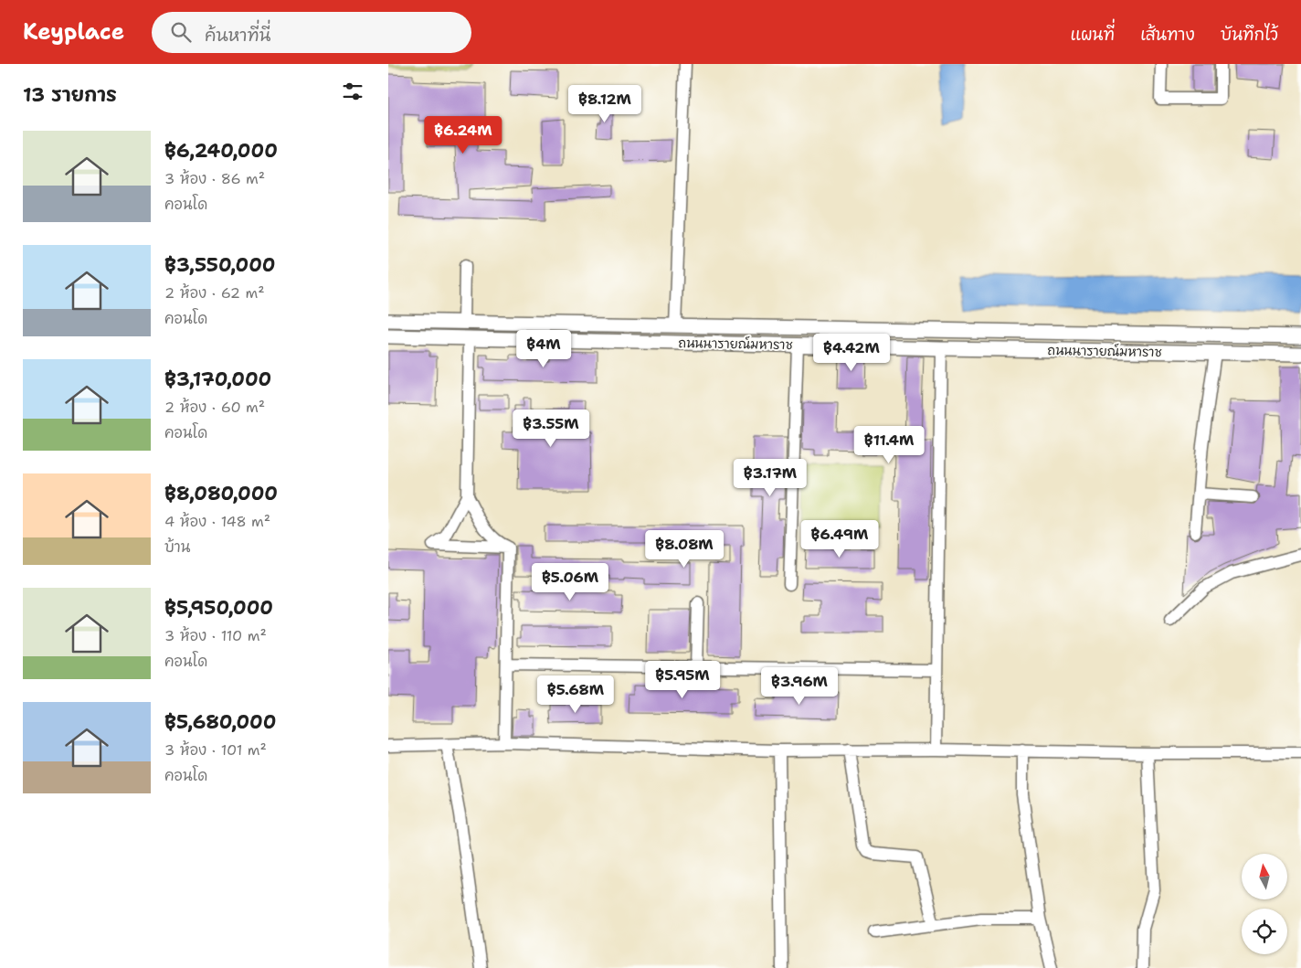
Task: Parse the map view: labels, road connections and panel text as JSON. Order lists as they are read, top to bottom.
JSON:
{
  "streets": {
    "main road": ["ถนนนารายณ์มหาราช"]
  },
  "north": "top",
  "page": {
    "header": "Keyplace",
    "search": "ค้นหาที่นี่",
    "nav": ["แผนที่", "เส้นทาง", "บันทึกไว้"],
    "heading": "13 รายการ",
    "price": [
      "฿8.12M",
      "฿6.24M",
      "฿4M",
      "฿4.42M",
      "฿3.55M",
      "฿11.4M",
      "฿3.17M",
      "฿6.49M",
      "฿8.08M",
      "฿5.06M",
      "฿5.95M",
      "฿3.96M",
      "฿5.68M"
    ],
    "list": [
      {
        "name": "฿6,240,000",
        "note": "3 ห้อง · 86 m² · คอนโด"
      },
      {
        "name": "฿3,550,000",
        "note": "2 ห้อง · 62 m² · คอนโด"
      },
      {
        "name": "฿3,170,000",
        "note": "2 ห้อง · 60 m² · คอนโด"
      },
      {
        "name": "฿8,080,000",
        "note": "4 ห้อง · 148 m² · บ้าน"
      },
      {
        "name": "฿5,950,000",
        "note": "3 ห้อง · 110 m² · คอนโด"
      },
      {
        "name": "฿5,680,000",
        "note": "3 ห้อง · 101 m² · คอนโด"
      }
    ]
  }
}
